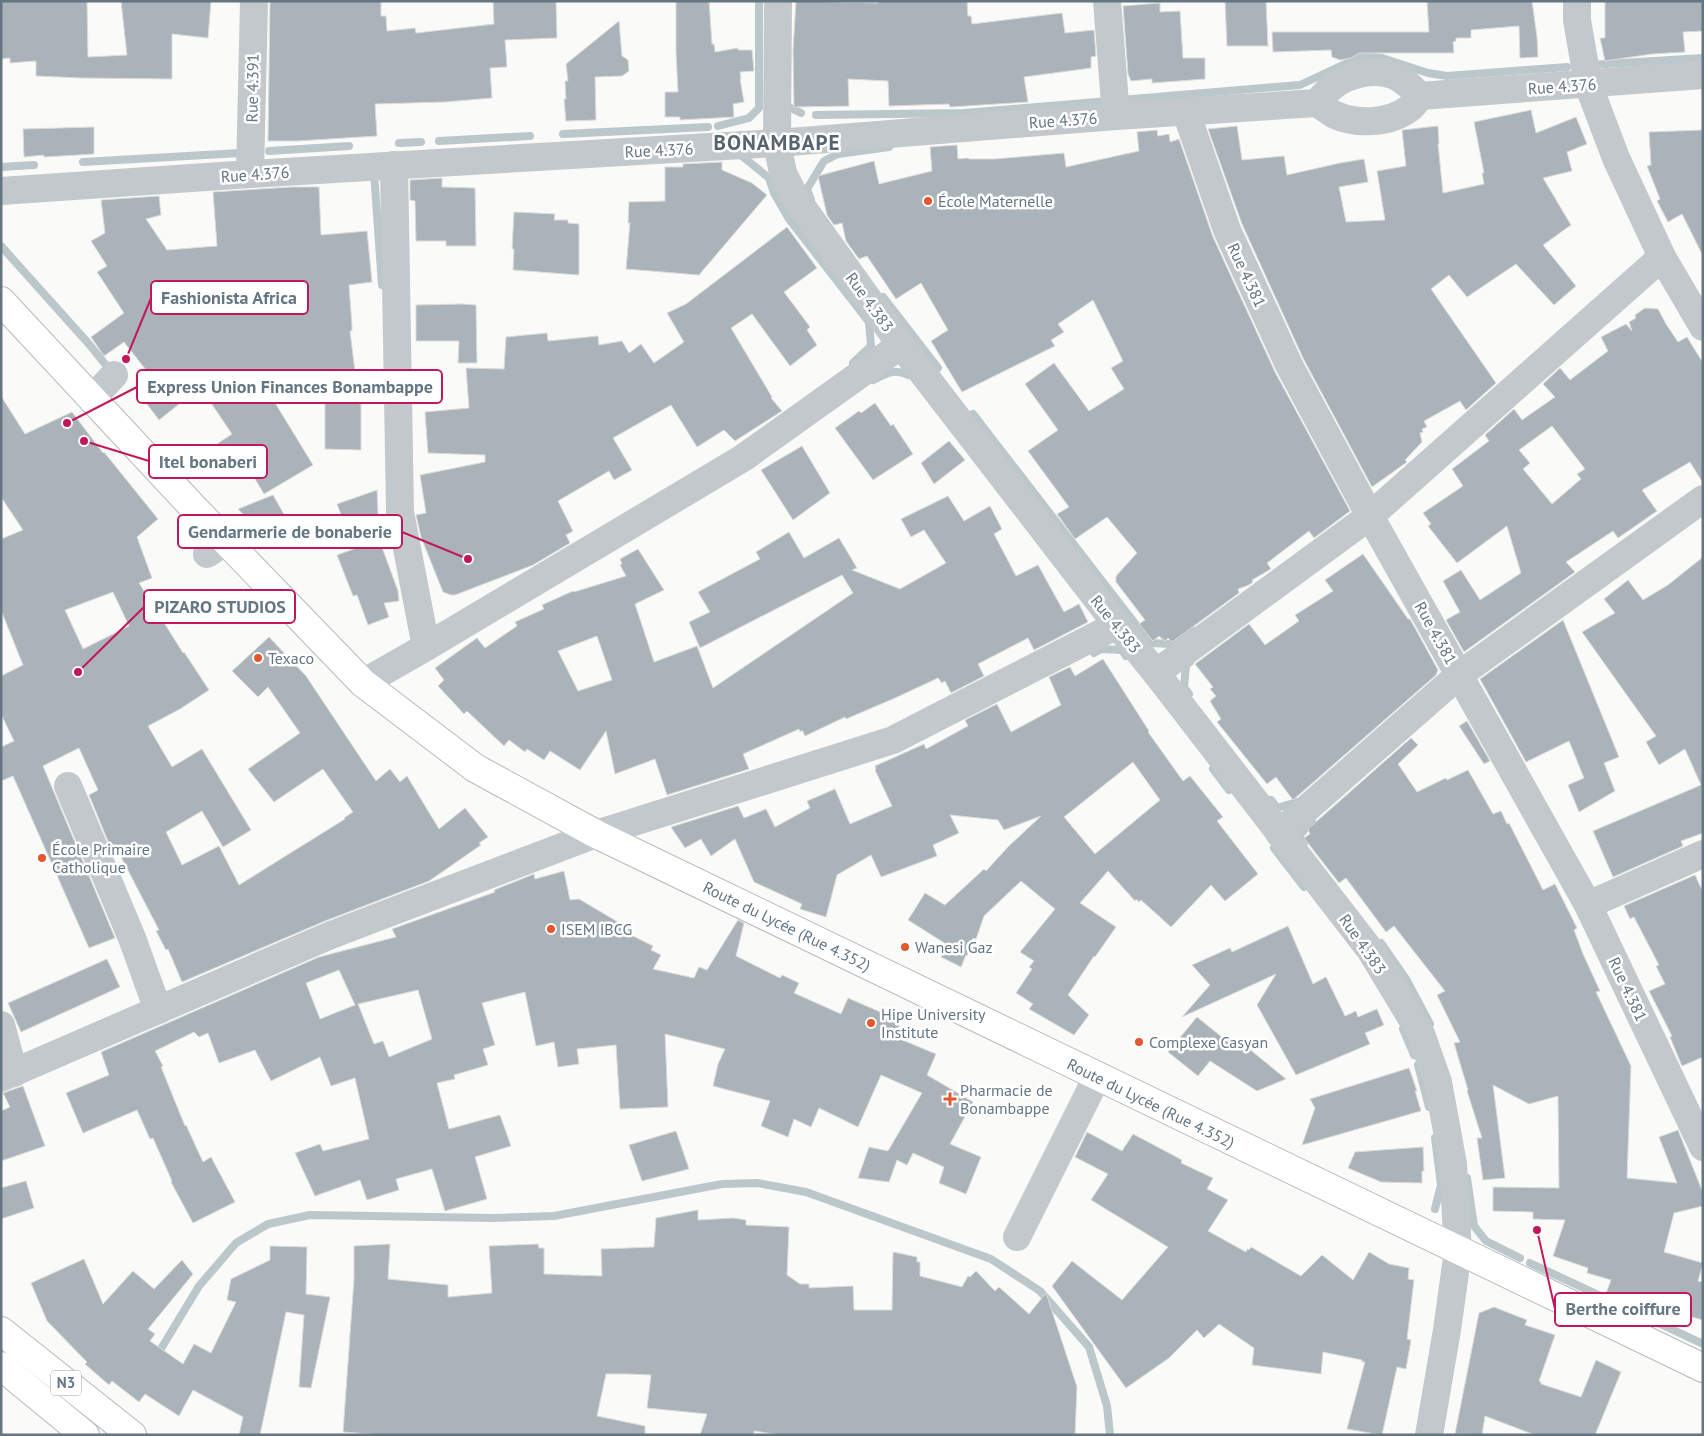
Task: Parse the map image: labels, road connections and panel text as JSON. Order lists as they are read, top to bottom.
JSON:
{
  "streets": {
    "main road": ["Route du Lycée (Rue 4.352)", "N3"],
    "street": [
      "Rue 4.376",
      "Rue 4.391",
      "Rue 4.381",
      "Rue 4.383"
    ]
  },
  "crossings": [
    ["Rue 4.376", "Rue 4.391"],
    ["Rue 4.376", "Rue 4.381"],
    ["Rue 4.376", "Rue 4.383"],
    ["Rue 4.383", "Route du Lycée (Rue 4.352)"]
  ],
  "districts": ["BONAMBAPE"],
  "places": {
    "other": [
      "École Maternelle",
      "Fashionista Africa",
      "Express Union Finances Bonambappe",
      "Itel bonaberi",
      "Gendarmerie de bonaberie",
      "Texaco",
      "PIZARO STUDIOS",
      "École Primaire Catholique",
      "ISEM IBCG",
      "Wanesi Gaz",
      "Hipe University Institute",
      "Complexe Casyan",
      "Berthe coiffure"
    ],
    "health": ["Pharmacie de Bonambappe"]
  }
}
